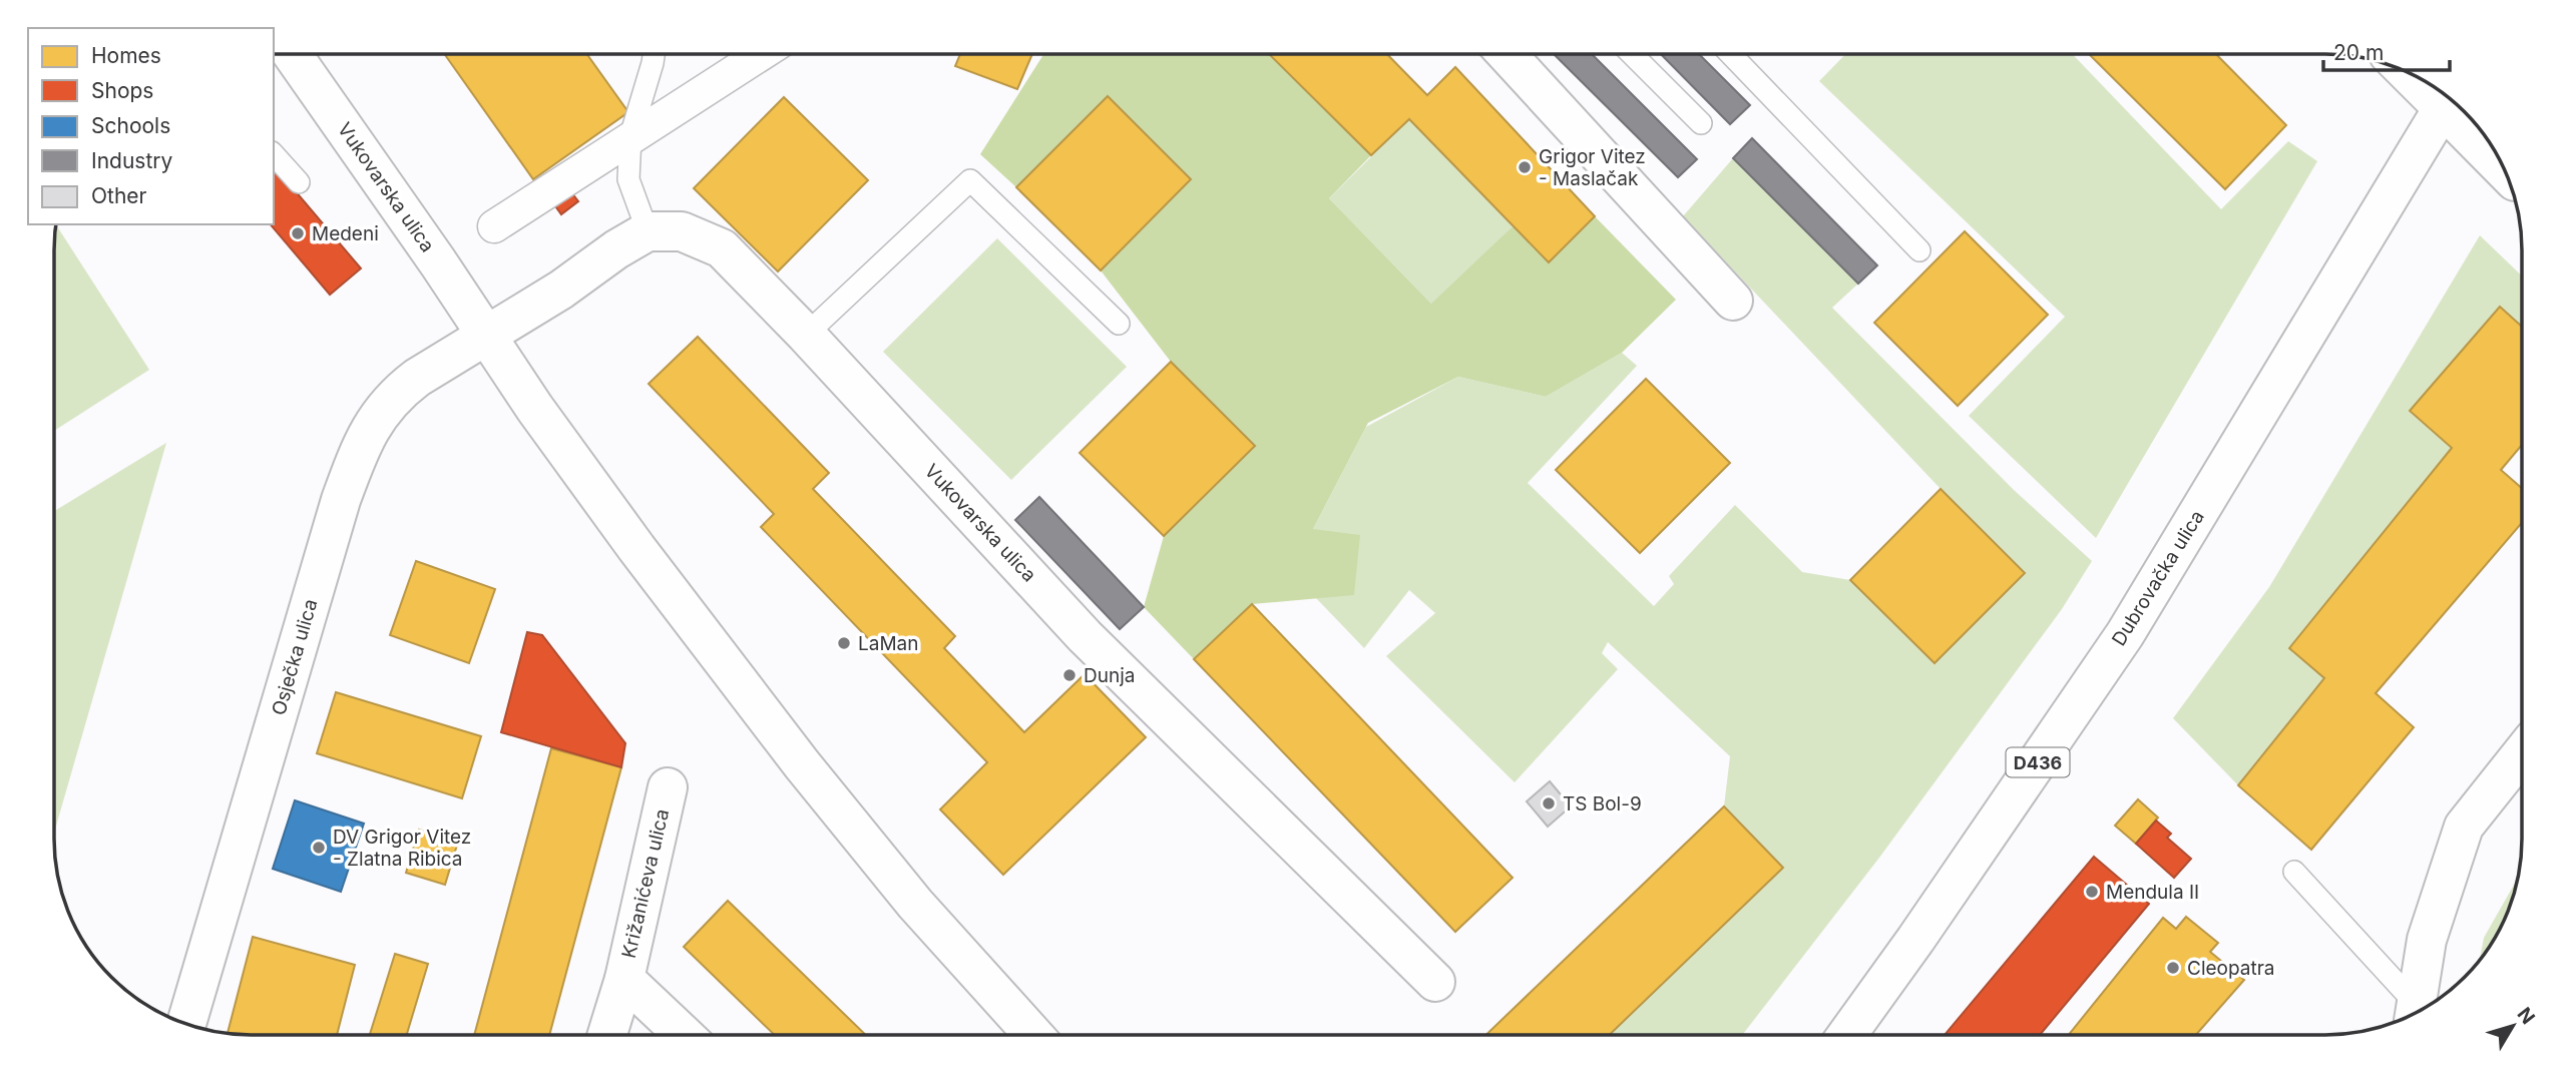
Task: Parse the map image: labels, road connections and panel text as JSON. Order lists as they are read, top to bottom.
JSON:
{
  "streets": {
    "street": [
      "Vukovarska ulica",
      "Dubrovačka ulica",
      "Osječka ulica",
      "D436",
      "Križanićeva ulica"
    ]
  },
  "crossings": [
    ["Vukovarska ulica", "Osječka ulica"]
  ],
  "places": [
    "Grigor Vitez - Maslačak",
    "Medeni",
    "LaMan",
    "Dunja",
    "TS Bol-9",
    "DV Grigor Vitez - Zlatna Ribica",
    "Mendula II",
    "Cleopatra"
  ],
  "legend": [
    "Homes",
    "Shops",
    "Schools",
    "Industry",
    "Other"
  ],
  "scale_bar": "20 m",
  "north": "top right"
}
